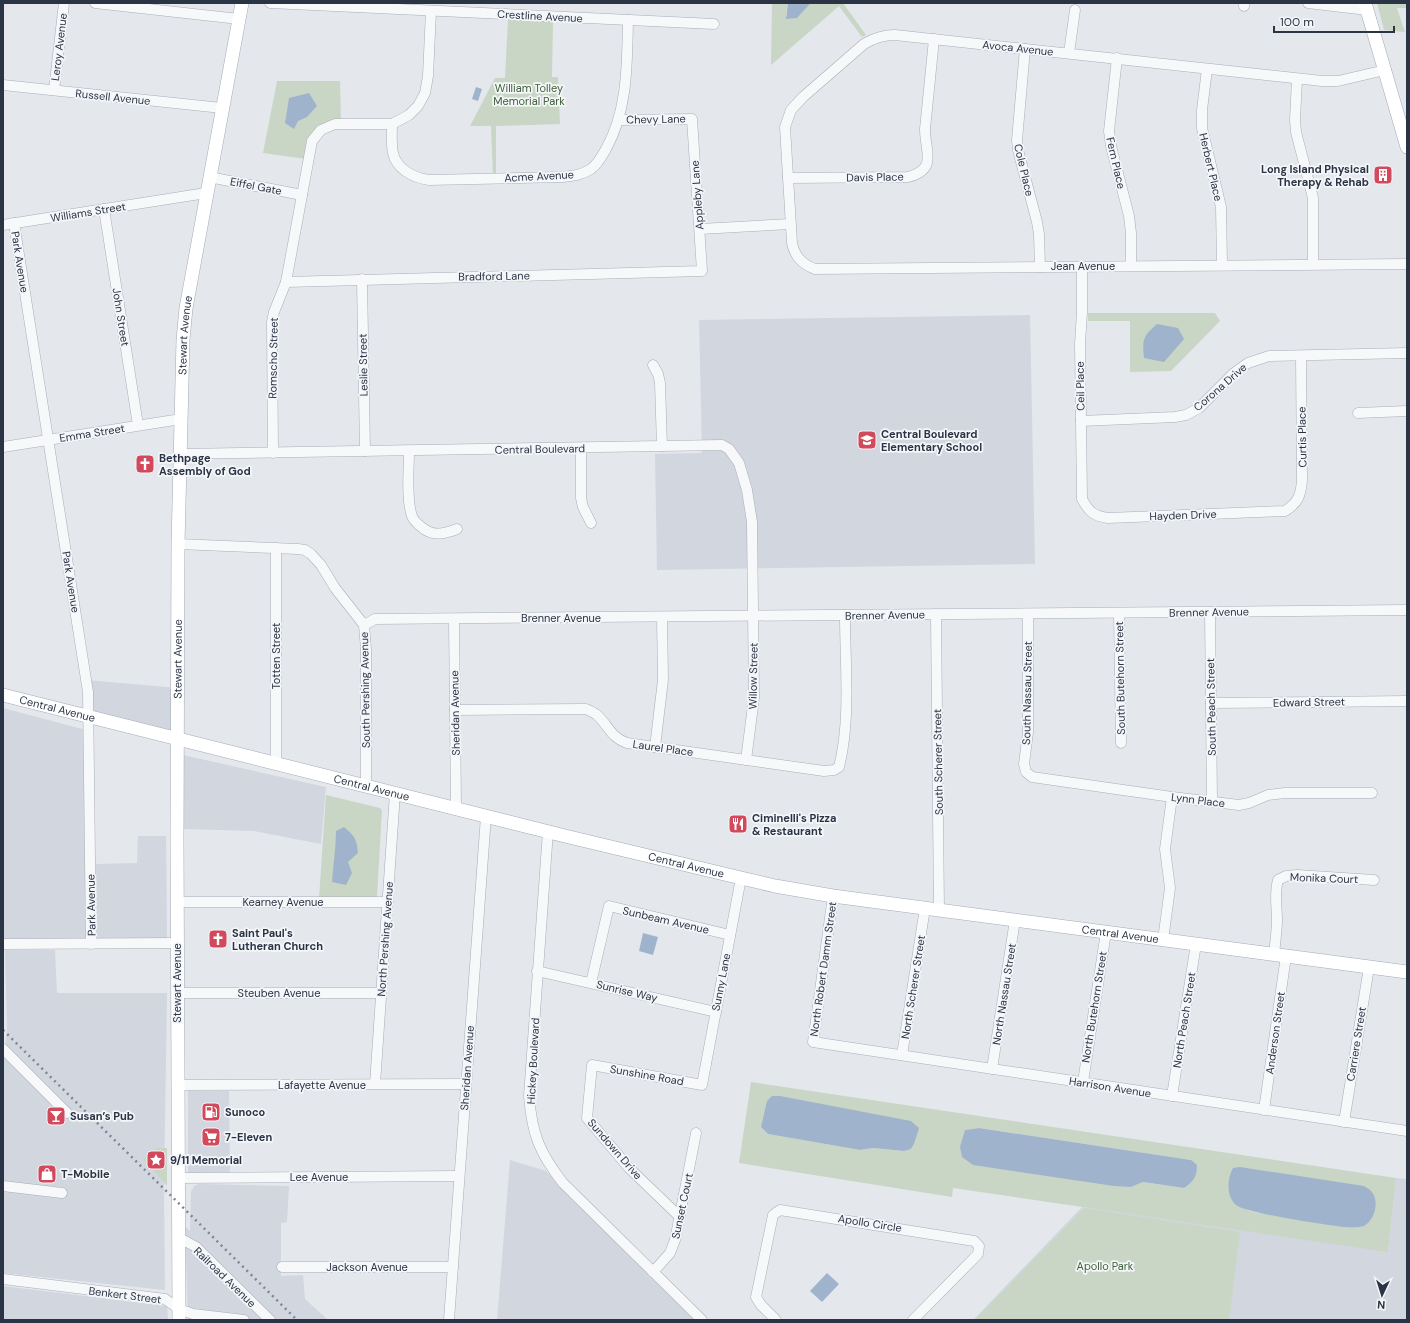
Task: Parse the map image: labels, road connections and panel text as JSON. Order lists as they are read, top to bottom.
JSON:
{
  "streets": {
    "main road": ["Stewart Avenue", "Central Avenue"],
    "street": [
      "Crestline Avenue",
      "Leroy Avenue",
      "Avoca Avenue",
      "Russell Avenue",
      "Chevy Lane",
      "Fern Place",
      "Herbert Place",
      "Cole Place",
      "Acme Avenue",
      "Davis Place",
      "Eiffel Gate",
      "Appleby Lane",
      "Williams Street",
      "Park Avenue",
      "Jean Avenue",
      "Bradford Lane",
      "John Street",
      "Romscho Street",
      "Leslie Street",
      "Ceil Place",
      "Corona Drive",
      "Emma Street",
      "Curtis Place",
      "Central Boulevard",
      "Hayden Drive",
      "Brenner Avenue",
      "Totten Street",
      "Willow Street",
      "South Butehorn Street",
      "South Pershing Avenue",
      "South Nassau Street",
      "Edward Street",
      "South Peach Street",
      "Sheridan Avenue",
      "Laurel Place",
      "South Scherer Street",
      "Lynn Place",
      "Monika Court",
      "Kearney Avenue",
      "Sunbeam Avenue",
      "North Pershing Avenue",
      "North Robert Damm Street",
      "Sunny Lane",
      "North Scherer Street",
      "Sunrise Way",
      "Steuben Avenue",
      "North Nassau Street",
      "North Butehorn Street",
      "North Peach Street",
      "Anderson Street",
      "Carriere Street",
      "Hickey Boulevard",
      "Sunshine Road",
      "Lafayette Avenue",
      "Harrison Avenue",
      "Sundown Drive",
      "Lee Avenue",
      "Sunset Court",
      "Apollo Circle",
      "Jackson Avenue",
      "Railroad Avenue",
      "Benkert Street"
    ]
  },
  "crossings": [
    ["Crestline Avenue", "Acme Avenue"],
    ["Leroy Avenue", "Russell Avenue"],
    ["Avoca Avenue", "Fern Place"],
    ["Avoca Avenue", "Herbert Place"],
    ["Avoca Avenue", "Cole Place"],
    ["Avoca Avenue", "Davis Place"],
    ["Avoca Avenue", "Jean Avenue"],
    ["Russell Avenue", "Stewart Avenue"],
    ["Chevy Lane", "Acme Avenue"],
    ["Chevy Lane", "Appleby Lane"],
    ["Fern Place", "Jean Avenue"],
    ["Herbert Place", "Jean Avenue"],
    ["Cole Place", "Jean Avenue"],
    ["Acme Avenue", "Romscho Street"],
    ["Eiffel Gate", "Stewart Avenue"],
    ["Eiffel Gate", "Romscho Street"],
    ["Appleby Lane", "Bradford Lane"],
    ["Williams Street", "Park Avenue"],
    ["Williams Street", "John Street"],
    ["Williams Street", "Stewart Avenue"],
    ["Park Avenue", "Emma Street"],
    ["Park Avenue", "Central Avenue"],
    ["Jean Avenue", "Ceil Place"],
    ["Bradford Lane", "Romscho Street"],
    ["Bradford Lane", "Leslie Street"],
    ["John Street", "Emma Street"],
    ["Stewart Avenue", "Emma Street"],
    ["Stewart Avenue", "Central Boulevard"],
    ["Stewart Avenue", "South Pershing Avenue"],
    ["Stewart Avenue", "Central Avenue"],
    ["Stewart Avenue", "Kearney Avenue"],
    ["Stewart Avenue", "Steuben Avenue"],
    ["Stewart Avenue", "Lafayette Avenue"],
    ["Stewart Avenue", "Lee Avenue"],
    ["Stewart Avenue", "Railroad Avenue"],
    ["Stewart Avenue", "Benkert Street"],
    ["Romscho Street", "Central Boulevard"],
    ["Leslie Street", "Central Boulevard"],
    ["Ceil Place", "Corona Drive"],
    ["Ceil Place", "Hayden Drive"],
    ["Corona Drive", "Curtis Place"],
    ["Curtis Place", "Hayden Drive"],
    ["Central Boulevard", "Brenner Avenue"],
    ["Central Boulevard", "Willow Street"],
    ["Brenner Avenue", "Willow Street"],
    ["Brenner Avenue", "South Butehorn Street"],
    ["Brenner Avenue", "South Pershing Avenue"],
    ["Brenner Avenue", "South Nassau Street"],
    ["Brenner Avenue", "South Peach Street"],
    ["Brenner Avenue", "Sheridan Avenue"],
    ["Brenner Avenue", "Laurel Place"],
    ["Brenner Avenue", "South Scherer Street"],
    ["Totten Street", "South Pershing Avenue"],
    ["Totten Street", "Central Avenue"],
    ["Willow Street", "Laurel Place"],
    ["South Pershing Avenue", "Central Avenue"],
    ["South Nassau Street", "Lynn Place"],
    ["Edward Street", "South Peach Street"],
    ["South Peach Street", "Lynn Place"],
    ["Central Avenue", "Sheridan Avenue"],
    ["Central Avenue", "South Scherer Street"],
    ["Central Avenue", "Monika Court"],
    ["Central Avenue", "North Pershing Avenue"],
    ["Central Avenue", "North Robert Damm Street"],
    ["Central Avenue", "Sunny Lane"],
    ["Central Avenue", "North Scherer Street"],
    ["Central Avenue", "North Nassau Street"],
    ["Central Avenue", "North Butehorn Street"],
    ["Central Avenue", "North Peach Street"],
    ["Central Avenue", "Anderson Street"],
    ["Central Avenue", "Carriere Street"],
    ["Central Avenue", "Hickey Boulevard"],
    ["Sheridan Avenue", "Laurel Place"],
    ["Sheridan Avenue", "Lafayette Avenue"],
    ["Sheridan Avenue", "Lee Avenue"],
    ["Sheridan Avenue", "Jackson Avenue"],
    ["Monika Court", "Anderson Street"],
    ["Kearney Avenue", "North Pershing Avenue"],
    ["Sunbeam Avenue", "Sunny Lane"],
    ["Sunbeam Avenue", "Sunrise Way"],
    ["North Pershing Avenue", "Steuben Avenue"],
    ["North Pershing Avenue", "Lafayette Avenue"],
    ["North Robert Damm Street", "Harrison Avenue"],
    ["Sunny Lane", "Sunrise Way"],
    ["Sunny Lane", "Sunshine Road"],
    ["North Scherer Street", "Harrison Avenue"],
    ["Sunrise Way", "Hickey Boulevard"],
    ["North Nassau Street", "Harrison Avenue"],
    ["North Butehorn Street", "Harrison Avenue"],
    ["North Peach Street", "Harrison Avenue"],
    ["Anderson Street", "Harrison Avenue"],
    ["Carriere Street", "Harrison Avenue"],
    ["Hickey Boulevard", "Sunset Court"],
    ["Sunshine Road", "Sundown Drive"],
    ["Sundown Drive", "Sunset Court"]
  ],
  "parks": ["William Tolley Memorial Park", "Apollo Park"],
  "places": {
    "building": ["Long Island Physical Therapy & Rehab"],
    "school or university": ["Central Boulevard Elementary School"],
    "church": ["Bethpage Assembly of God", "Saint Paul's Lutheran Church"],
    "restaurant": ["Ciminelli's Pizza & Restaurant"],
    "fuel station": ["Sunoco"],
    "bar": ["Susan’s Pub"],
    "supermarket": ["7-Eleven"],
    "place": ["9/11 Memorial"],
    "shop": ["T-Mobile"]
  },
  "scale_bar": "100 m",
  "north": "bottom"
}
